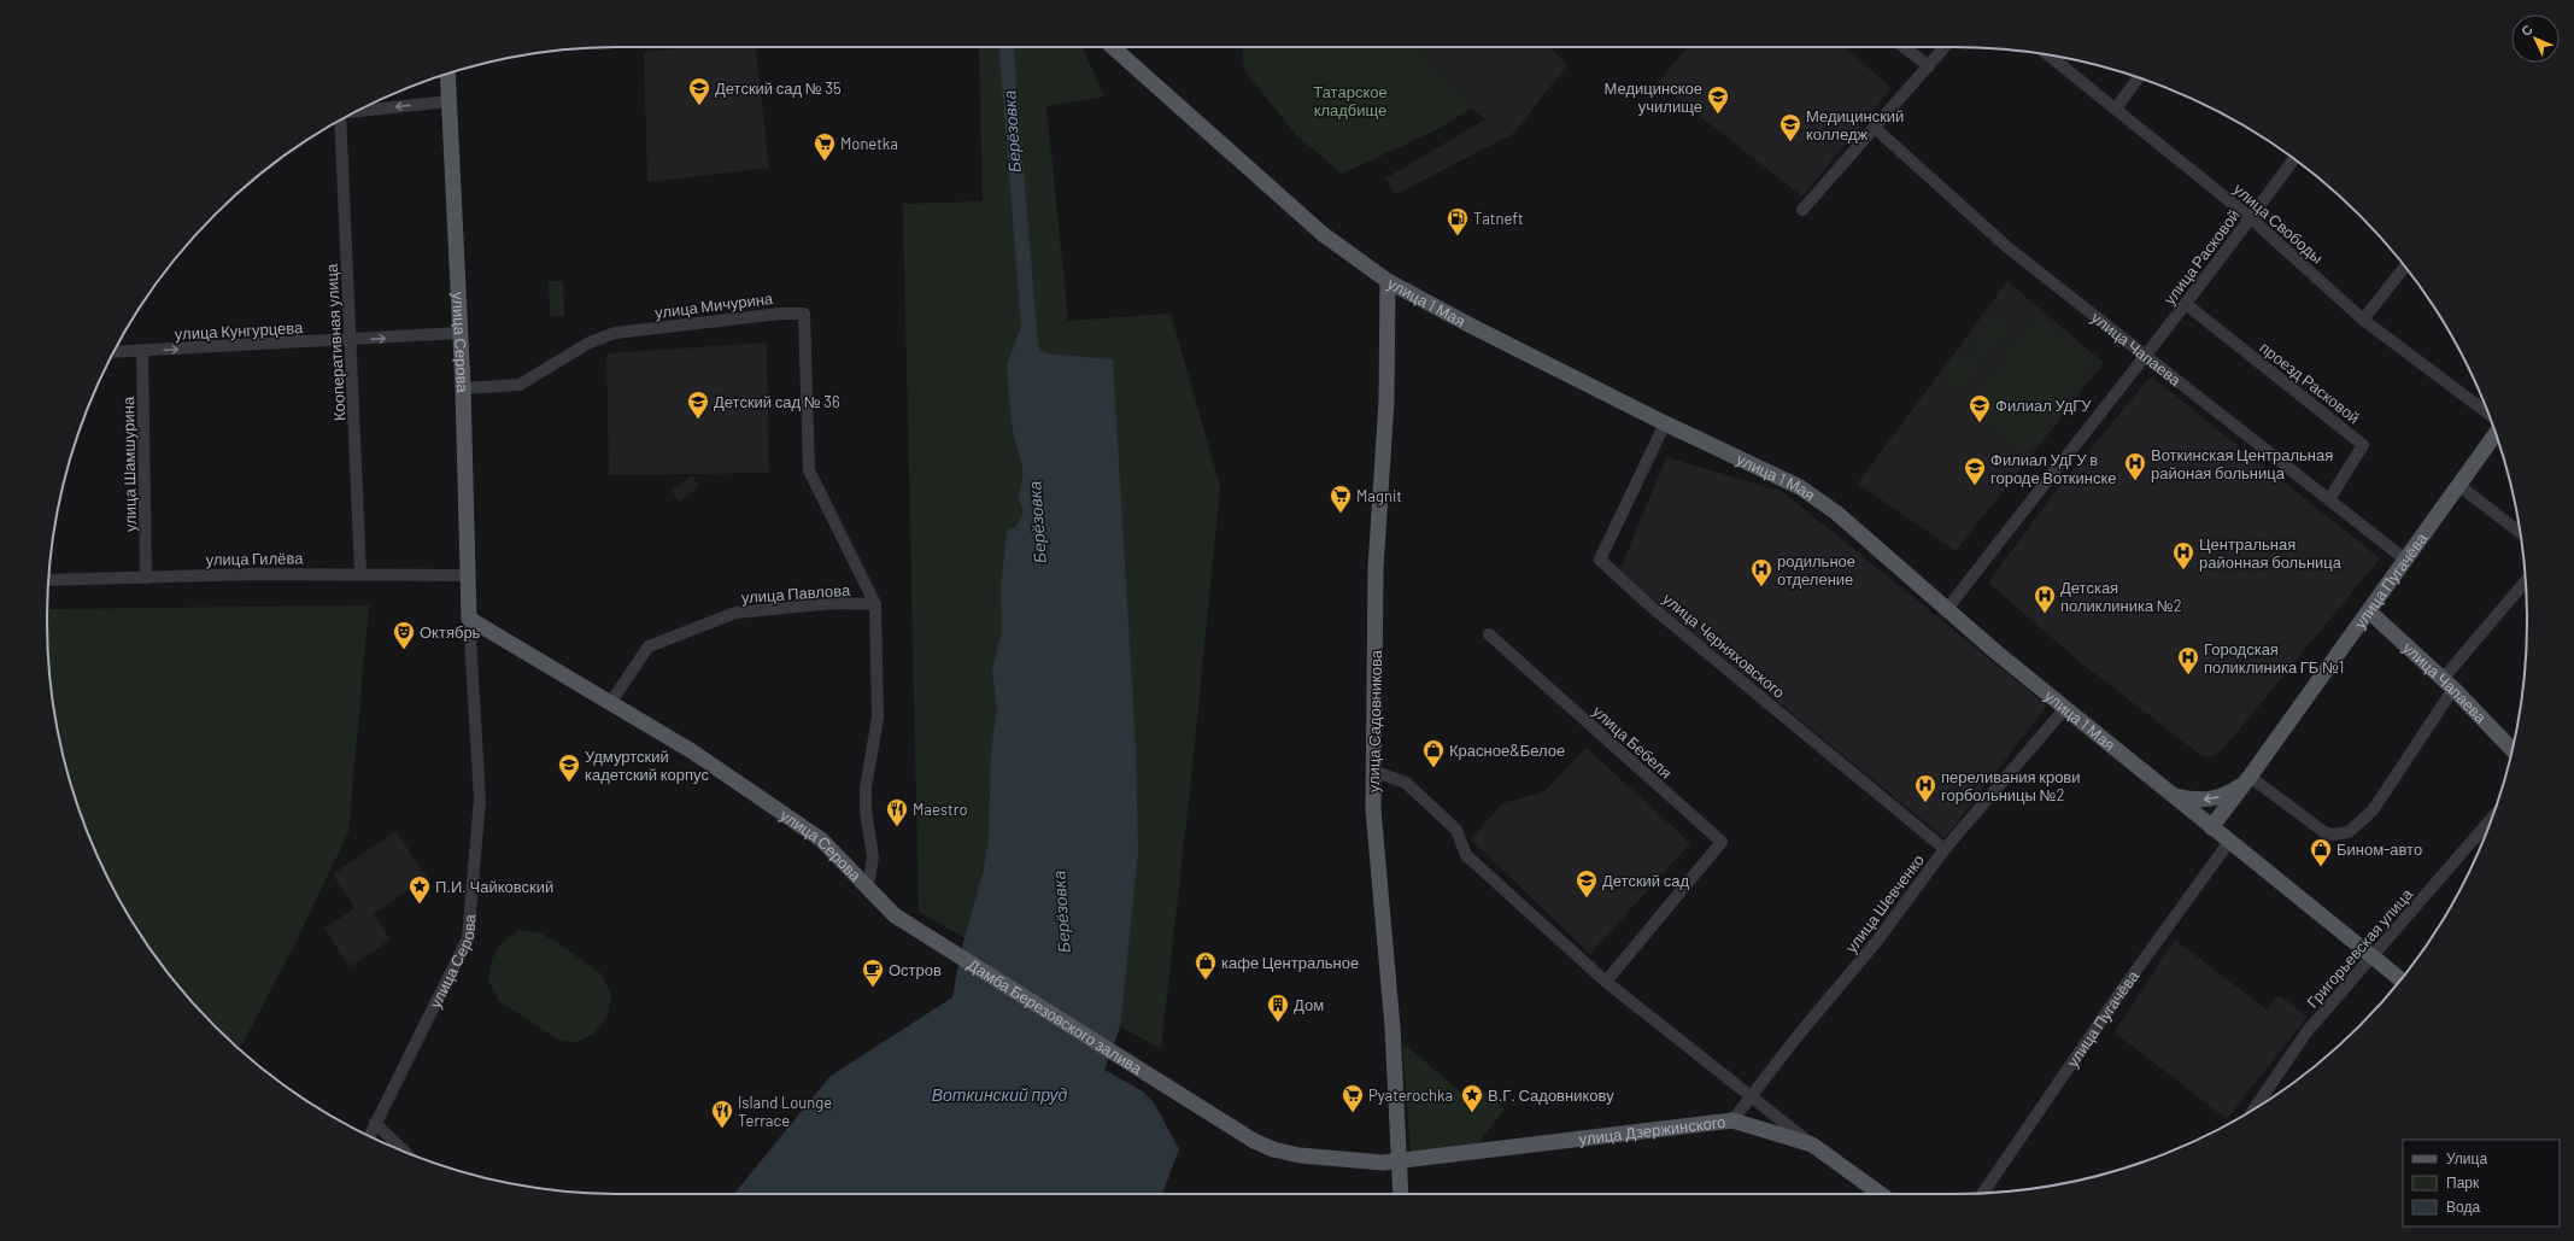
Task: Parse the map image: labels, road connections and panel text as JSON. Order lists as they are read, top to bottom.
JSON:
{
  "streets": {
    "main road": [
      "улица 1 Мая",
      "улица Серова",
      "улица Чапаева",
      "улица Пугачёва",
      "улица Садовникова",
      "Дамба Березовского залива",
      "улица Дзержинского"
    ],
    "street": [
      "улица Свободы",
      "улица Расковой",
      "улица Мичурина",
      "улица Кунгурцева",
      "Кооперативная улица",
      "проезд Расковой",
      "улица Шамшурина",
      "улица Гилёва",
      "улица Павлова",
      "улица Черняховского",
      "улица Бебеля",
      "улица Шевченко",
      "Григорьевская улица"
    ]
  },
  "crossings": [
    ["улица Свободы", "улица Расковой"],
    ["улица Расковой", "улица 1 Мая"],
    ["улица Расковой", "улица Чапаева"],
    ["улица Расковой", "проезд Расковой"],
    ["улица 1 Мая", "улица Пугачёва"],
    ["улица 1 Мая", "улица Черняховского"],
    ["улица 1 Мая", "улица Садовникова"],
    ["улица 1 Мая", "улица Шевченко"],
    ["улица 1 Мая", "Григорьевская улица"],
    ["улица Мичурина", "улица Серова"],
    ["улица Мичурина", "улица Павлова"],
    ["улица Кунгурцева", "Кооперативная улица"],
    ["улица Кунгурцева", "улица Серова"],
    ["улица Кунгурцева", "улица Шамшурина"],
    ["Кооперативная улица", "улица Гилёва"],
    ["улица Серова", "улица Гилёва"],
    ["улица Серова", "улица Павлова"],
    ["улица Серова", "Дамба Березовского залива"],
    ["улица Чапаева", "проезд Расковой"],
    ["улица Чапаева", "улица Пугачёва"],
    ["улица Шамшурина", "улица Гилёва"],
    ["улица Черняховского", "улица Шевченко"],
    ["улица Садовникова", "Дамба Березовского залива"],
    ["улица Садовникова", "улица Дзержинского"],
    ["улица Шевченко", "улица Дзержинского"],
    ["Дамба Березовского залива", "улица Дзержинского"]
  ],
  "one_way": ["улица Кунгурцева"],
  "water": ["Берёзовка", "Воткинский пруд"],
  "parks": ["Татарское кладбище"],
  "places": {
    "school or university": [
      "Детский сад № 35",
      "Медицинское училище",
      "Медицинский колледж",
      "Детский сад № 36",
      "Филиал УдГУ",
      "Филиал УдГУ в городе Воткинске",
      "Удмуртский кадетский корпус",
      "Детский сад"
    ],
    "supermarket": ["Monetka", "Magnit", "Pyaterochka"],
    "fuel station": ["Tatneft"],
    "hospital": [
      "Воткинская Центральная районая больница",
      "Центральная районная больница",
      "родильное отделение",
      "Детская поликлиника №2",
      "Городская поликлиника ГБ №1",
      "переливания крови горбольницы №2"
    ],
    "theatre": ["Октябрь"],
    "shop": ["Красное&Белое", "Бином-авто", "кафе Центральное"],
    "restaurant": ["Maestro", "Island Lounge Terrace"],
    "place": ["П.И. Чайковский", "В.Г. Садовникову"],
    "cafe": ["Остров"],
    "building": ["Дом"]
  },
  "legend": ["Улица", "Парк", "Вода"],
  "north": "top left"
}
